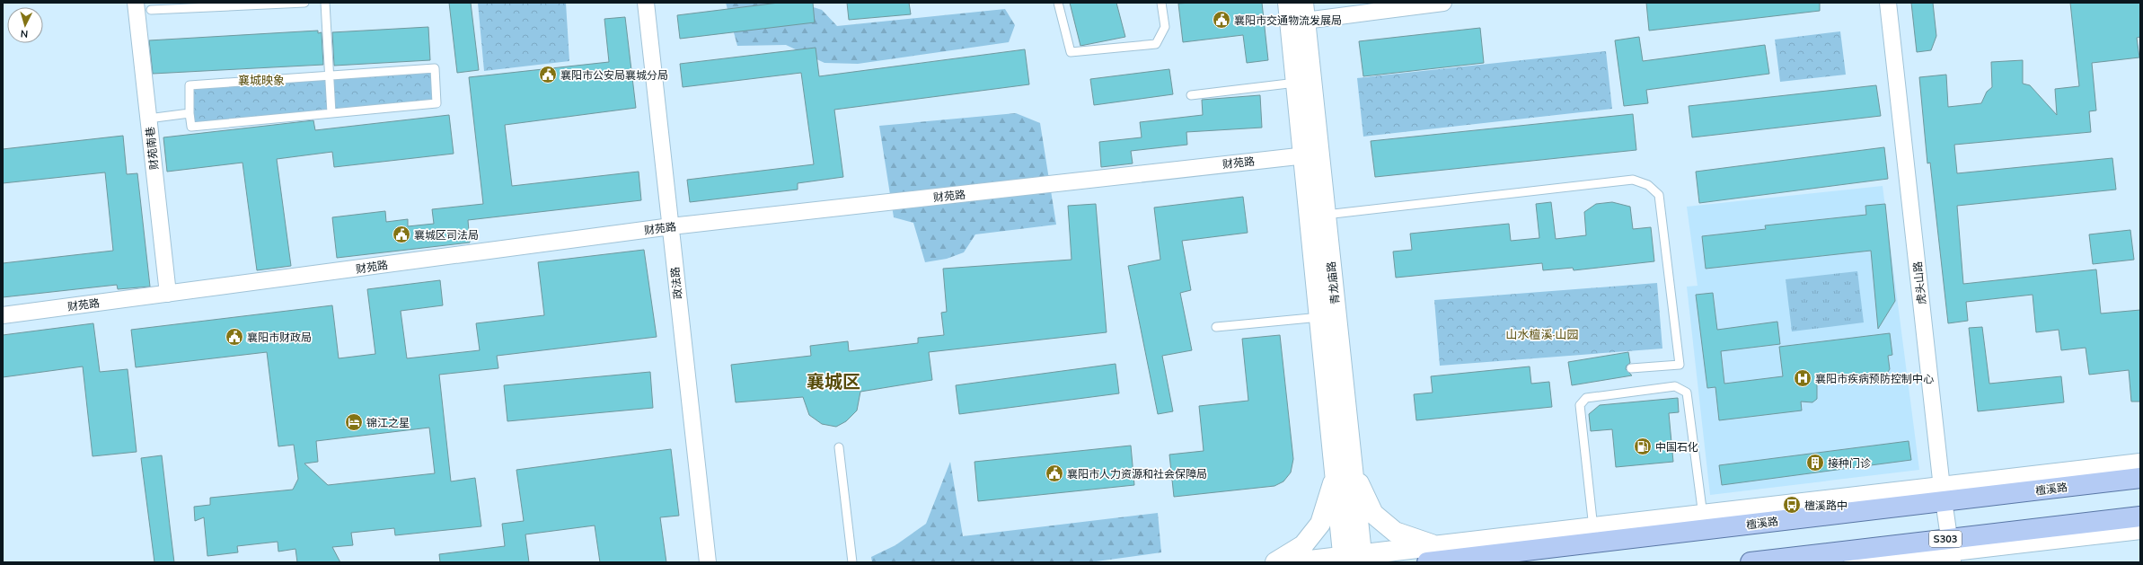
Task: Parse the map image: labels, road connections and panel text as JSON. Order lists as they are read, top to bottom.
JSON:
{
  "streets": {
    "main road": ["檀溪路", "S303"],
    "street": [
      "财苑南巷",
      "财苑路",
      "政法路",
      "青龙庙路",
      "虎头山路"
    ]
  },
  "crossings": [
    ["财苑南巷", "财苑路"],
    ["财苑路", "政法路"],
    ["财苑路", "青龙庙路"],
    ["虎头山路", "檀溪路"],
    ["虎头山路", "S303"]
  ],
  "districts": ["襄城映象", "山水檀溪·山园", "襄城区"],
  "places": {
    "public building": [
      "襄阳市交通物流发展局",
      "襄阳市公安局襄城分局",
      "襄城区司法局",
      "襄阳市财政局",
      "襄阳市人力资源和社会保障局"
    ],
    "hospital": ["襄阳市疾病预防控制中心"],
    "hotel": ["锦江之星"],
    "fuel station": ["中国石化"],
    "building": ["接种门诊"],
    "bus stop": ["檀溪路中"]
  },
  "north": "bottom"
}
